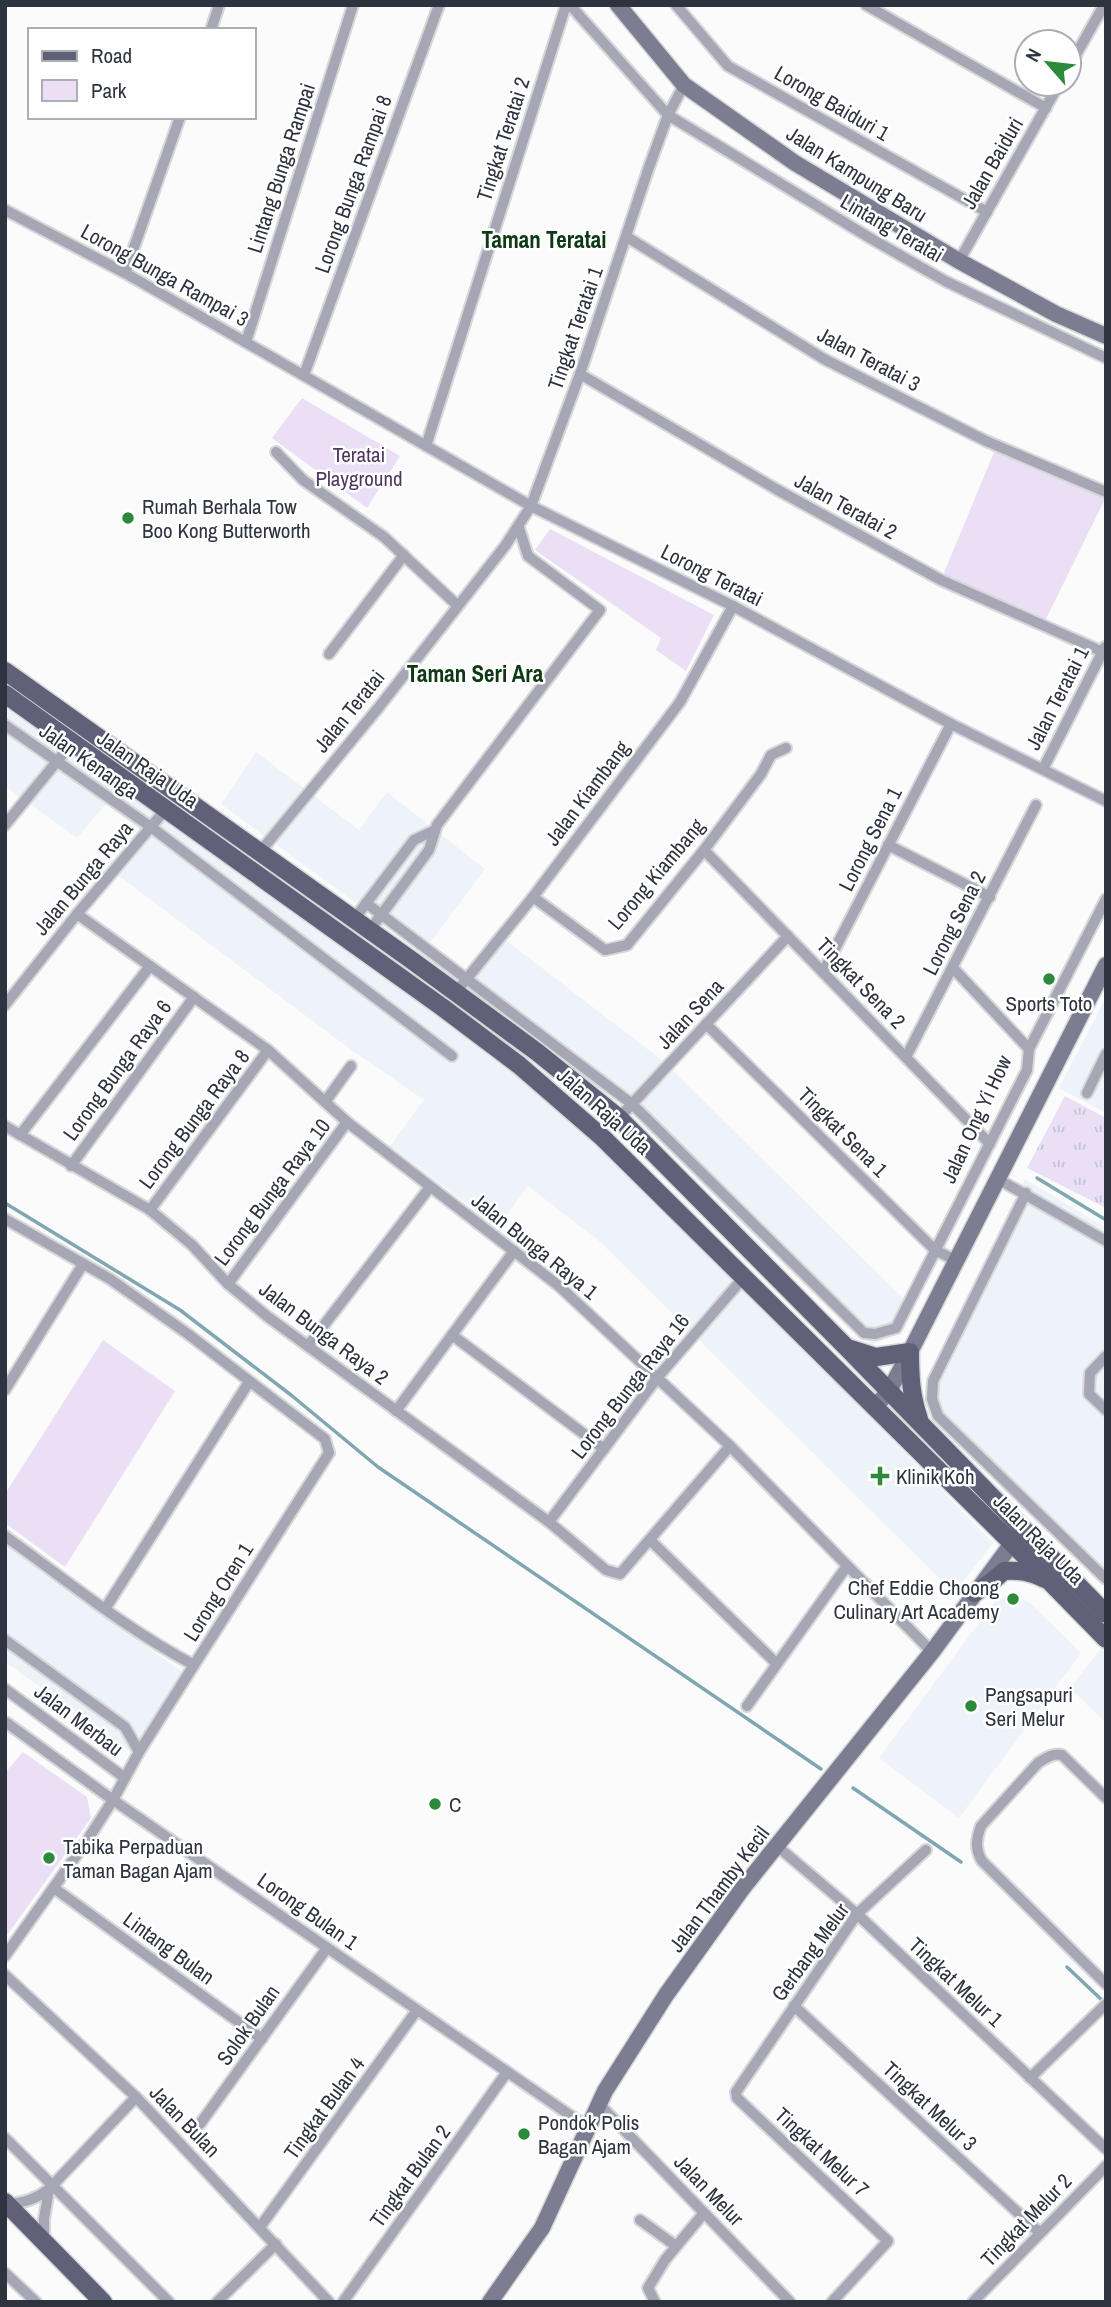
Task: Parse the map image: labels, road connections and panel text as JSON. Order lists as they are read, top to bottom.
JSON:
{
  "streets": {
    "main road": ["Jalan Raja Uda"],
    "street": [
      "Lorong Baiduri 1",
      "Tingkat Teratai 2",
      "Jalan Baiduri",
      "Lintang Bunga Rampai",
      "Jalan Kampung Baru",
      "Lorong Bunga Rampai 8",
      "Lintang Teratai",
      "Lorong Bunga Rampai 3",
      "Tingkat Teratai 1",
      "Jalan Teratai 3",
      "Jalan Teratai 2",
      "Lorong Teratai",
      "Jalan Teratai 1",
      "Jalan Teratai",
      "Jalan Kenanga",
      "Jalan Kiambang",
      "Lorong Sena 1",
      "Lorong Kiambang",
      "Jalan Bunga Raya",
      "Lorong Sena 2",
      "Tingkat Sena 2",
      "Jalan Sena",
      "Lorong Bunga Raya 6",
      "Lorong Bunga Raya 8",
      "Jalan Ong Yi How",
      "Tingkat Sena 1",
      "Lorong Bunga Raya 10",
      "Jalan Bunga Raya 1",
      "Jalan Bunga Raya 2",
      "Lorong Bunga Raya 16",
      "Lorong Oren 1",
      "Jalan Merbau",
      "Jalan Thamby Kecil",
      "Lorong Bulan 1",
      "Lintang Bulan",
      "Gerbang Melur",
      "Tingkat Melur 1",
      "Solok Bulan",
      "Tingkat Melur 3",
      "Tingkat Bulan 4",
      "Jalan Bulan",
      "Tingkat Melur 7",
      "Tingkat Bulan 2",
      "Jalan Melur",
      "Tingkat Melur 2"
    ]
  },
  "crossings": [
    ["Lorong Baiduri 1", "Jalan Baiduri"],
    ["Tingkat Teratai 2", "Lintang Teratai"],
    ["Tingkat Teratai 2", "Lorong Teratai"],
    ["Jalan Baiduri", "Jalan Kampung Baru"],
    ["Lintang Bunga Rampai", "Lorong Bunga Rampai 3"],
    ["Jalan Kampung Baru", "Tingkat Teratai 1"],
    ["Lorong Bunga Rampai 8", "Lorong Bunga Rampai 3"],
    ["Lorong Bunga Rampai 8", "Lorong Teratai"],
    ["Lintang Teratai", "Tingkat Teratai 1"],
    ["Lorong Bunga Rampai 3", "Lorong Teratai"],
    ["Tingkat Teratai 1", "Jalan Teratai 3"],
    ["Tingkat Teratai 1", "Jalan Teratai 2"],
    ["Tingkat Teratai 1", "Lorong Teratai"],
    ["Tingkat Teratai 1", "Jalan Teratai"],
    ["Jalan Teratai 2", "Jalan Teratai 1"],
    ["Lorong Teratai", "Jalan Teratai 1"],
    ["Lorong Teratai", "Jalan Teratai"],
    ["Lorong Teratai", "Jalan Kiambang"],
    ["Lorong Teratai", "Lorong Sena 1"],
    ["Jalan Teratai", "Jalan Raja Uda"],
    ["Jalan Kenanga", "Jalan Bunga Raya"],
    ["Jalan Raja Uda", "Jalan Kiambang"],
    ["Jalan Raja Uda", "Jalan Bunga Raya"],
    ["Jalan Raja Uda", "Jalan Sena"],
    ["Jalan Raja Uda", "Jalan Ong Yi How"],
    ["Jalan Raja Uda", "Lorong Bunga Raya 16"],
    ["Jalan Raja Uda", "Jalan Thamby Kecil"],
    ["Jalan Kiambang", "Lorong Kiambang"],
    ["Lorong Sena 1", "Tingkat Sena 2"],
    ["Lorong Kiambang", "Tingkat Sena 2"],
    ["Jalan Bunga Raya", "Jalan Bunga Raya 1"],
    ["Lorong Sena 2", "Tingkat Sena 2"],
    ["Tingkat Sena 2", "Jalan Sena"],
    ["Tingkat Sena 2", "Jalan Ong Yi How"],
    ["Jalan Sena", "Tingkat Sena 1"],
    ["Lorong Bunga Raya 6", "Jalan Bunga Raya 1"],
    ["Lorong Bunga Raya 6", "Jalan Bunga Raya 2"],
    ["Lorong Bunga Raya 8", "Jalan Bunga Raya 1"],
    ["Lorong Bunga Raya 8", "Jalan Bunga Raya 2"],
    ["Jalan Ong Yi How", "Tingkat Sena 1"],
    ["Lorong Bunga Raya 10", "Jalan Bunga Raya 1"],
    ["Lorong Bunga Raya 10", "Jalan Bunga Raya 2"],
    ["Jalan Bunga Raya 1", "Lorong Bunga Raya 16"],
    ["Jalan Bunga Raya 1", "Jalan Thamby Kecil"],
    ["Jalan Bunga Raya 2", "Lorong Bunga Raya 16"],
    ["Lorong Oren 1", "Jalan Merbau"],
    ["Jalan Thamby Kecil", "Lorong Bulan 1"],
    ["Jalan Thamby Kecil", "Tingkat Melur 1"],
    ["Jalan Thamby Kecil", "Jalan Melur"],
    ["Lorong Bulan 1", "Solok Bulan"],
    ["Lorong Bulan 1", "Tingkat Bulan 4"],
    ["Lorong Bulan 1", "Tingkat Bulan 2"],
    ["Lintang Bulan", "Solok Bulan"],
    ["Gerbang Melur", "Tingkat Melur 1"],
    ["Gerbang Melur", "Tingkat Melur 3"],
    ["Gerbang Melur", "Tingkat Melur 7"],
    ["Tingkat Melur 3", "Tingkat Melur 2"],
    ["Tingkat Bulan 4", "Jalan Bulan"]
  ],
  "districts": ["Taman Teratai", "Taman Seri Ara"],
  "parks": ["Teratai Playground"],
  "places": {
    "other": [
      "Rumah Berhala Tow Boo Kong Butterworth",
      "Sports Toto",
      "Chef Eddie Choong Culinary Art Academy",
      "Pangsapuri Seri Melur",
      "C",
      "Tabika Perpaduan Taman Bagan Ajam",
      "Pondok Polis Bagan Ajam"
    ],
    "health": ["Klinik Koh"]
  },
  "legend": ["Road", "Park"],
  "north": "top left"
}
